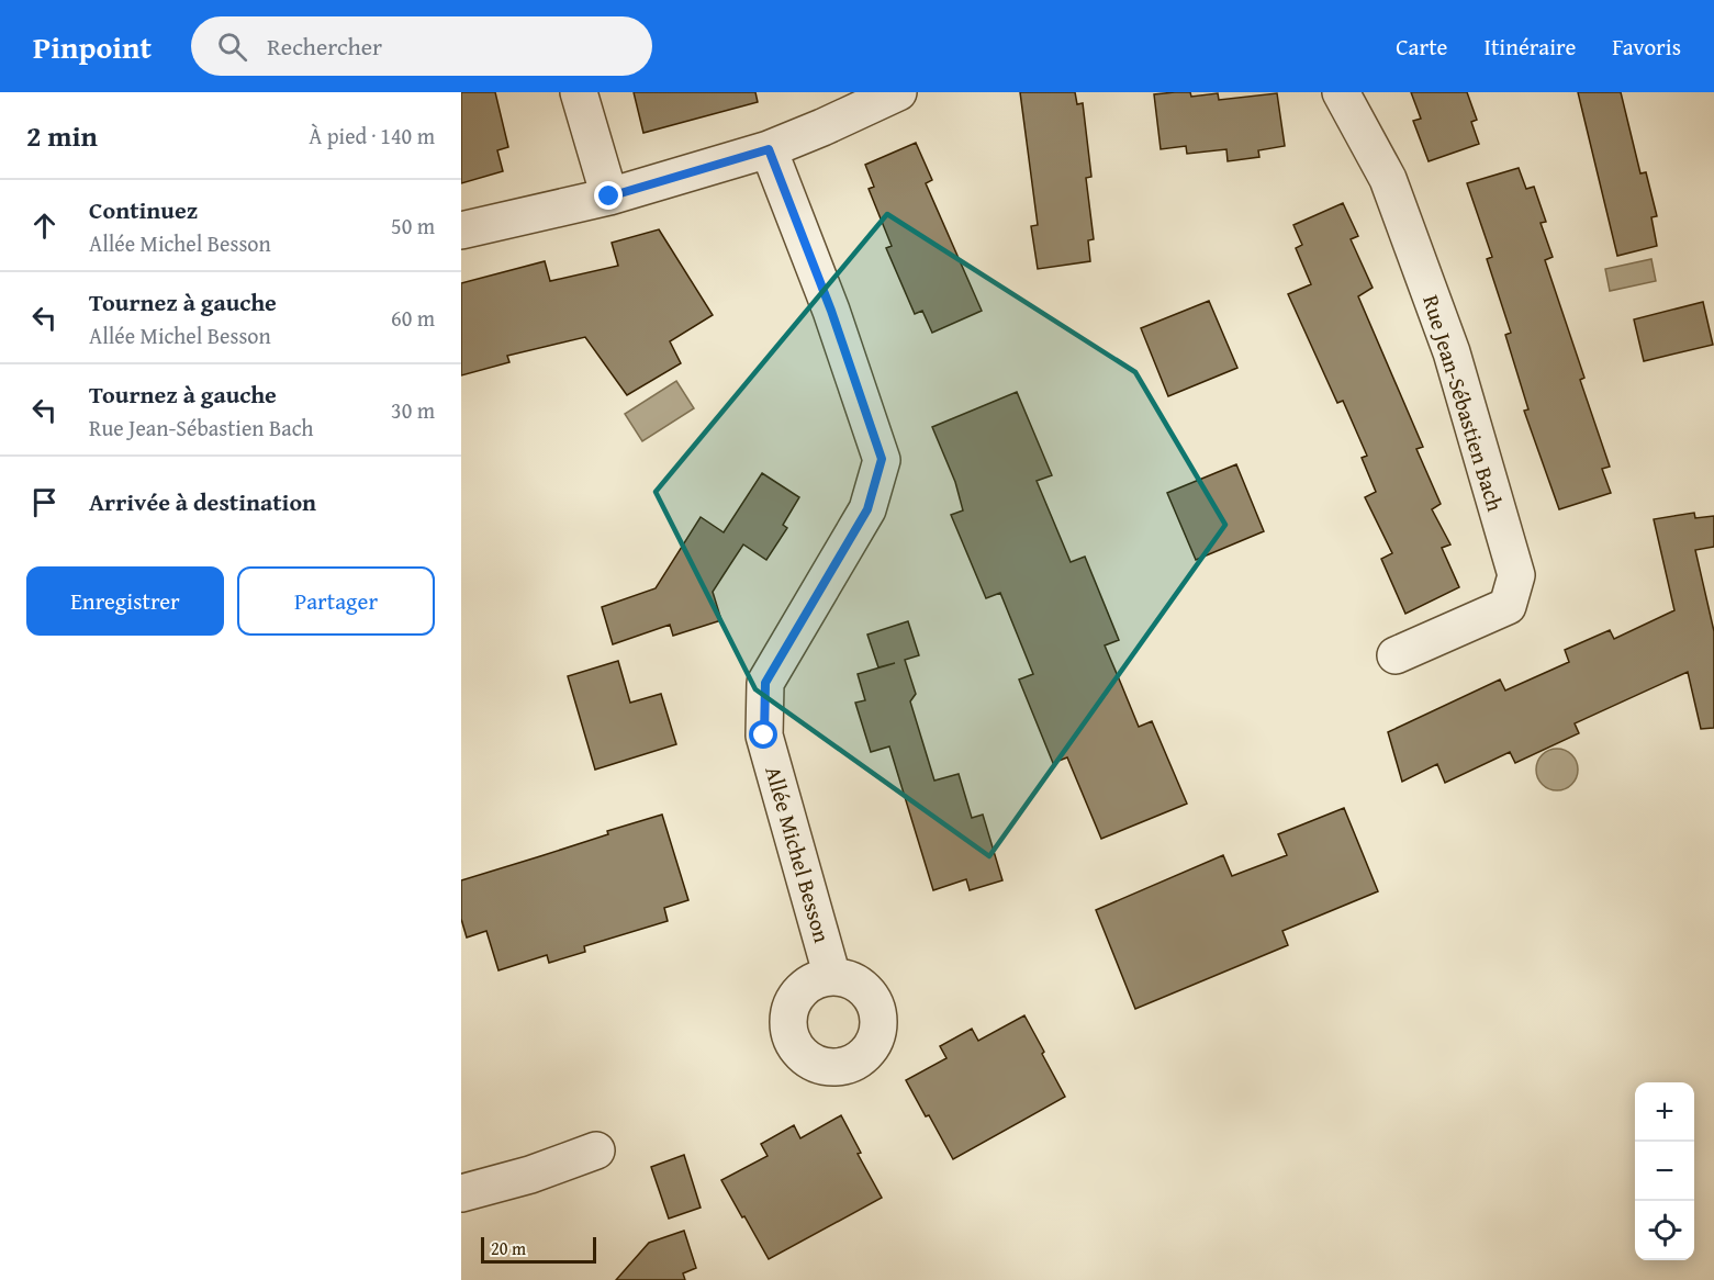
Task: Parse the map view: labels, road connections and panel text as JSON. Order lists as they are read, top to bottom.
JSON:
{
  "streets": {
    "street": ["Rue Jean-Sébastien Bach", "Allée Michel Besson"]
  },
  "scale_bar": "20 m",
  "page": {
    "header": "Pinpoint",
    "search": "Rechercher",
    "nav": ["Carte", "Itinéraire", "Favoris"],
    "heading": ["2 min", "À pied · 140 m"],
    "list": [
      ["Continuez", "Allée Michel Besson", "50 m"],
      ["Tournez à gauche", "Allée Michel Besson", "60 m"],
      ["Tournez à gauche", "Rue Jean-Sébastien Bach", "30 m"],
      "Arrivée à destination"
    ],
    "buttons": ["Enregistrer", "Partager"],
    "map_buttons": ["+", "−"],
    "scale": "20 m"
  }
}
